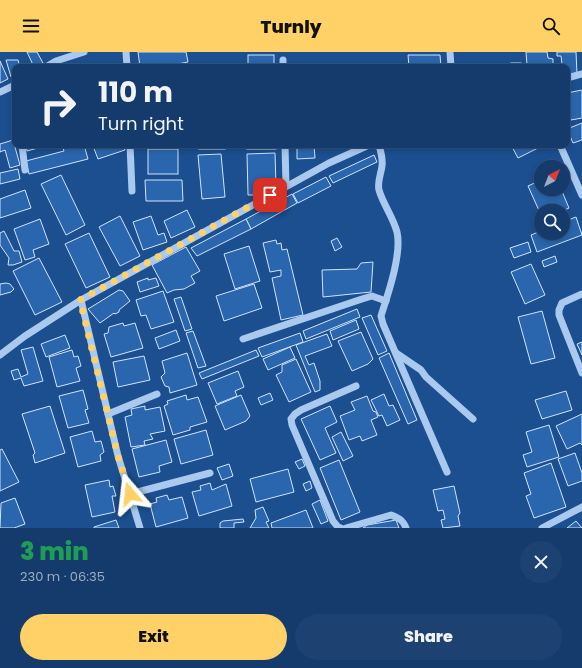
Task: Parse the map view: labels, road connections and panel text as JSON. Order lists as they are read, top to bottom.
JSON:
{
  "north": "top right",
  "page": {
    "header": "Turnly",
    "turn": ["110 m", "Turn right"],
    "heading": ["3 min", "230 m · 06:35"],
    "buttons": ["Exit", "Share"]
  }
}
